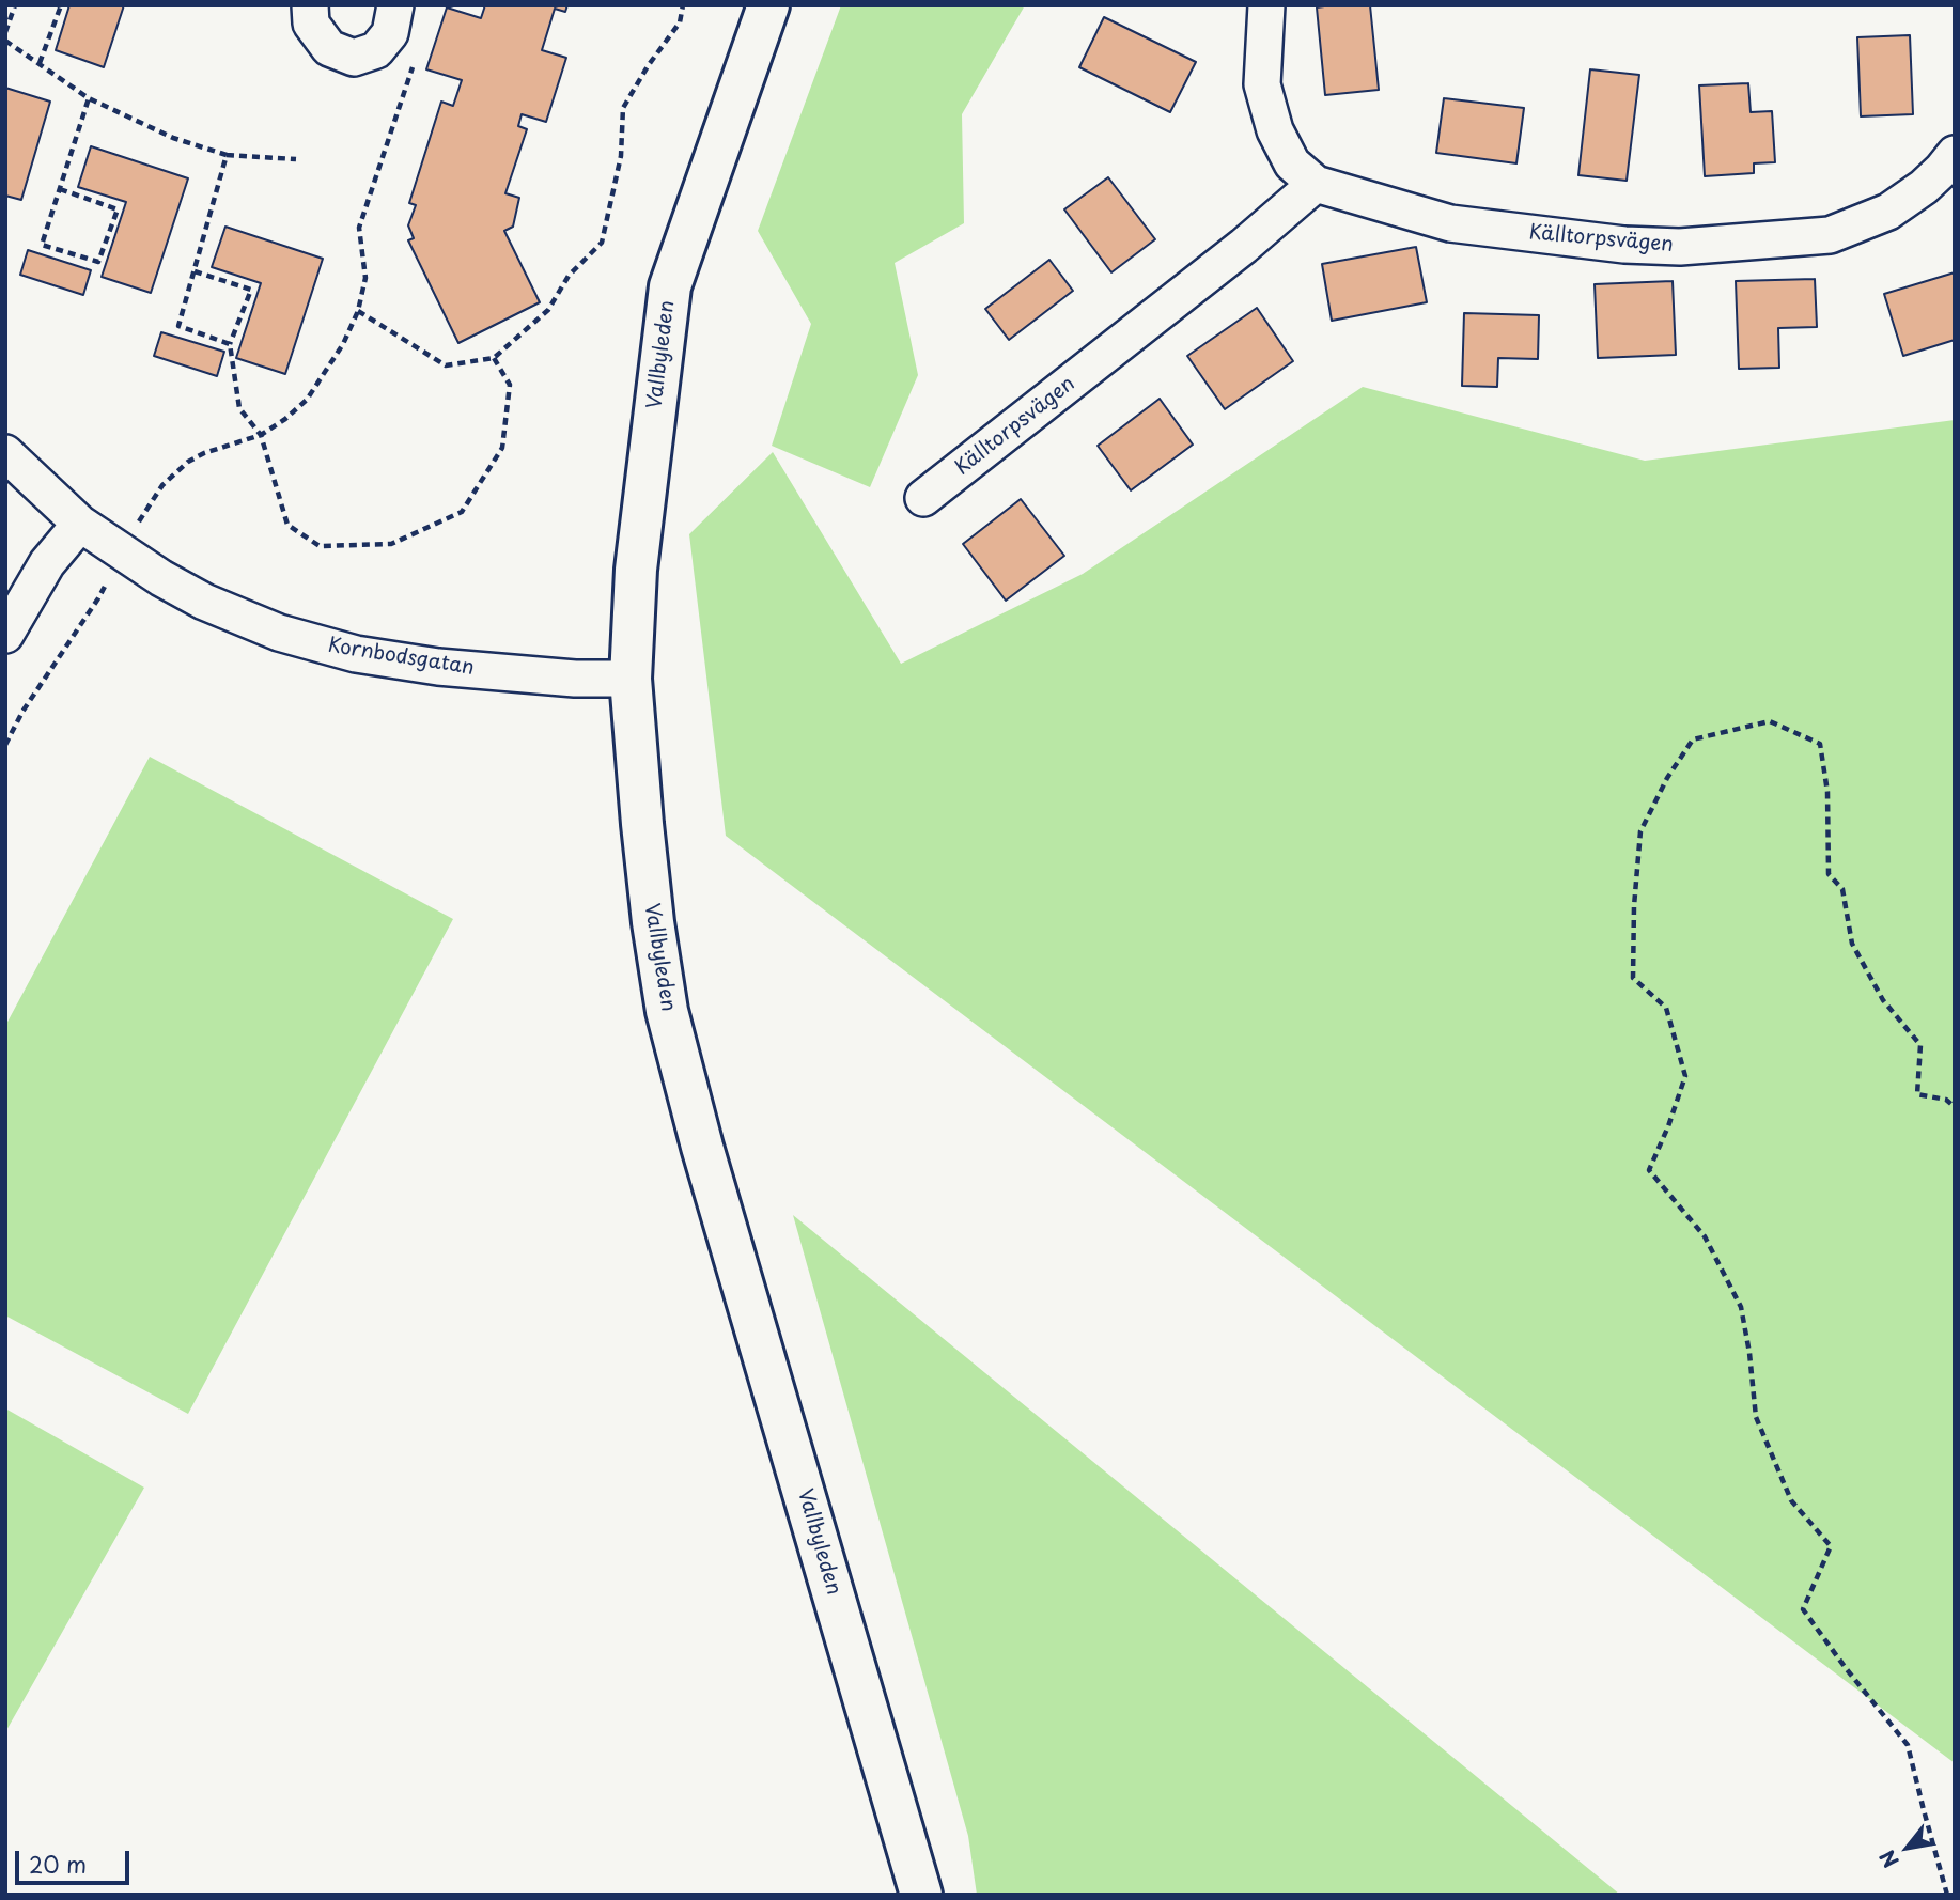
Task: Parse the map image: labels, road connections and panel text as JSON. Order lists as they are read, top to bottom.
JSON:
{
  "streets": {
    "main road": ["Vallbyleden"],
    "street": ["Källtorpsvägen", "Kornbodsgatan"]
  },
  "crossings": [
    ["Vallbyleden", "Kornbodsgatan"]
  ],
  "scale_bar": "20 m",
  "north": "bottom left"
}
